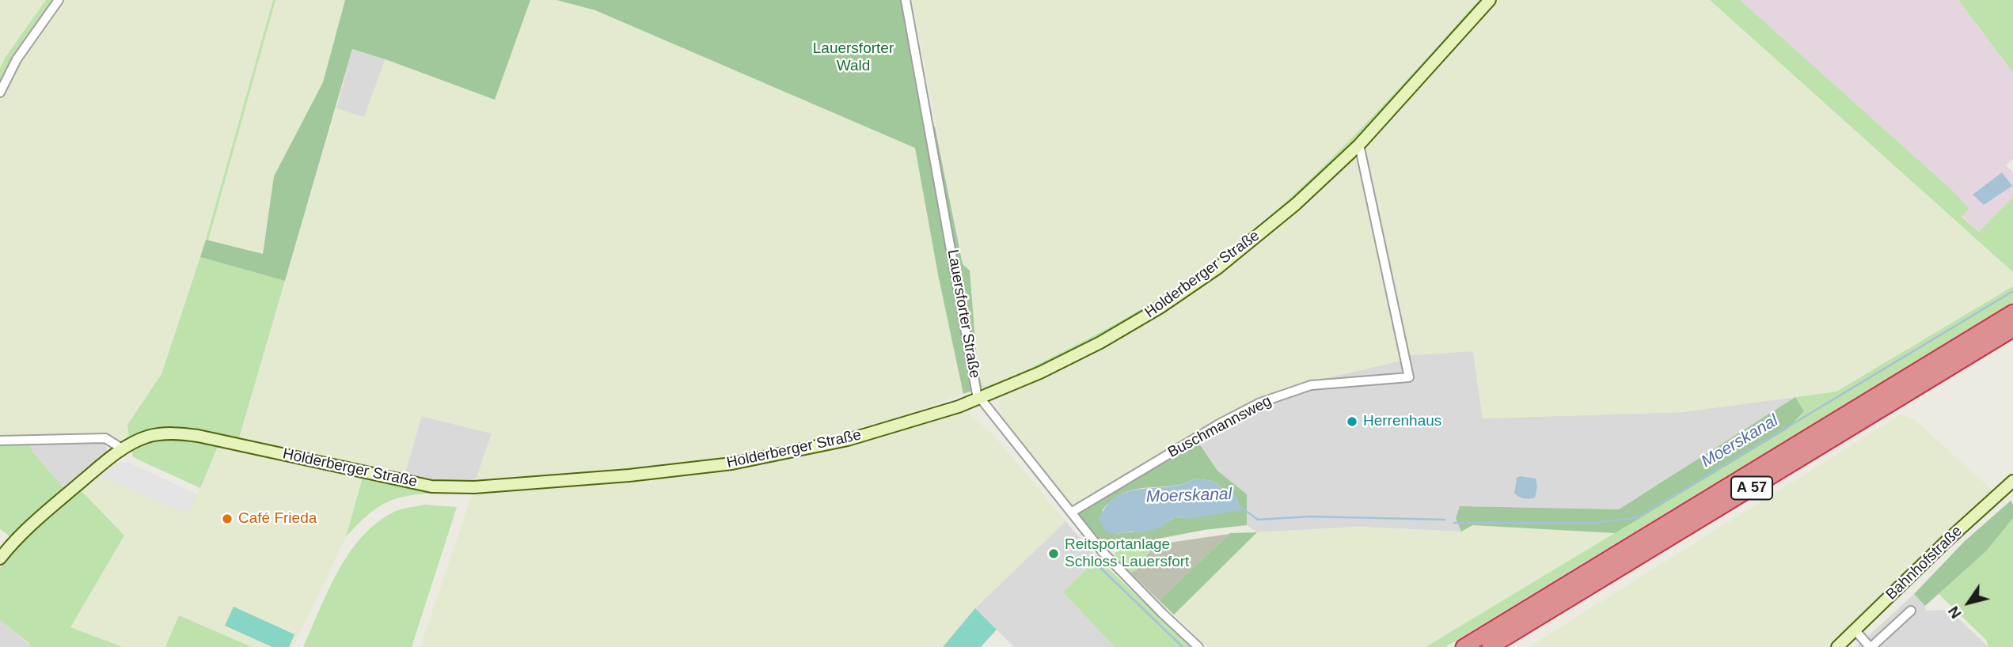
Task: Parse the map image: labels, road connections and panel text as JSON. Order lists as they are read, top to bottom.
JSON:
{
  "streets": {
    "highway": ["A 57"],
    "main road": ["Holderberger Straße", "Bahnhofstraße"],
    "street": ["Lauersforter Straße", "Buschmannsweg"]
  },
  "crossings": [
    ["Holderberger Straße", "Lauersforter Straße"],
    ["Holderberger Straße", "Buschmannsweg"],
    ["Lauersforter Straße", "Buschmannsweg"]
  ],
  "water": ["Moerskanal"],
  "parks": ["Lauersforter Wald"],
  "places": ["Herrenhaus", "Café Frieda", "Reitsportanlage Schloss Lauersfort"],
  "north": "bottom left"
}
